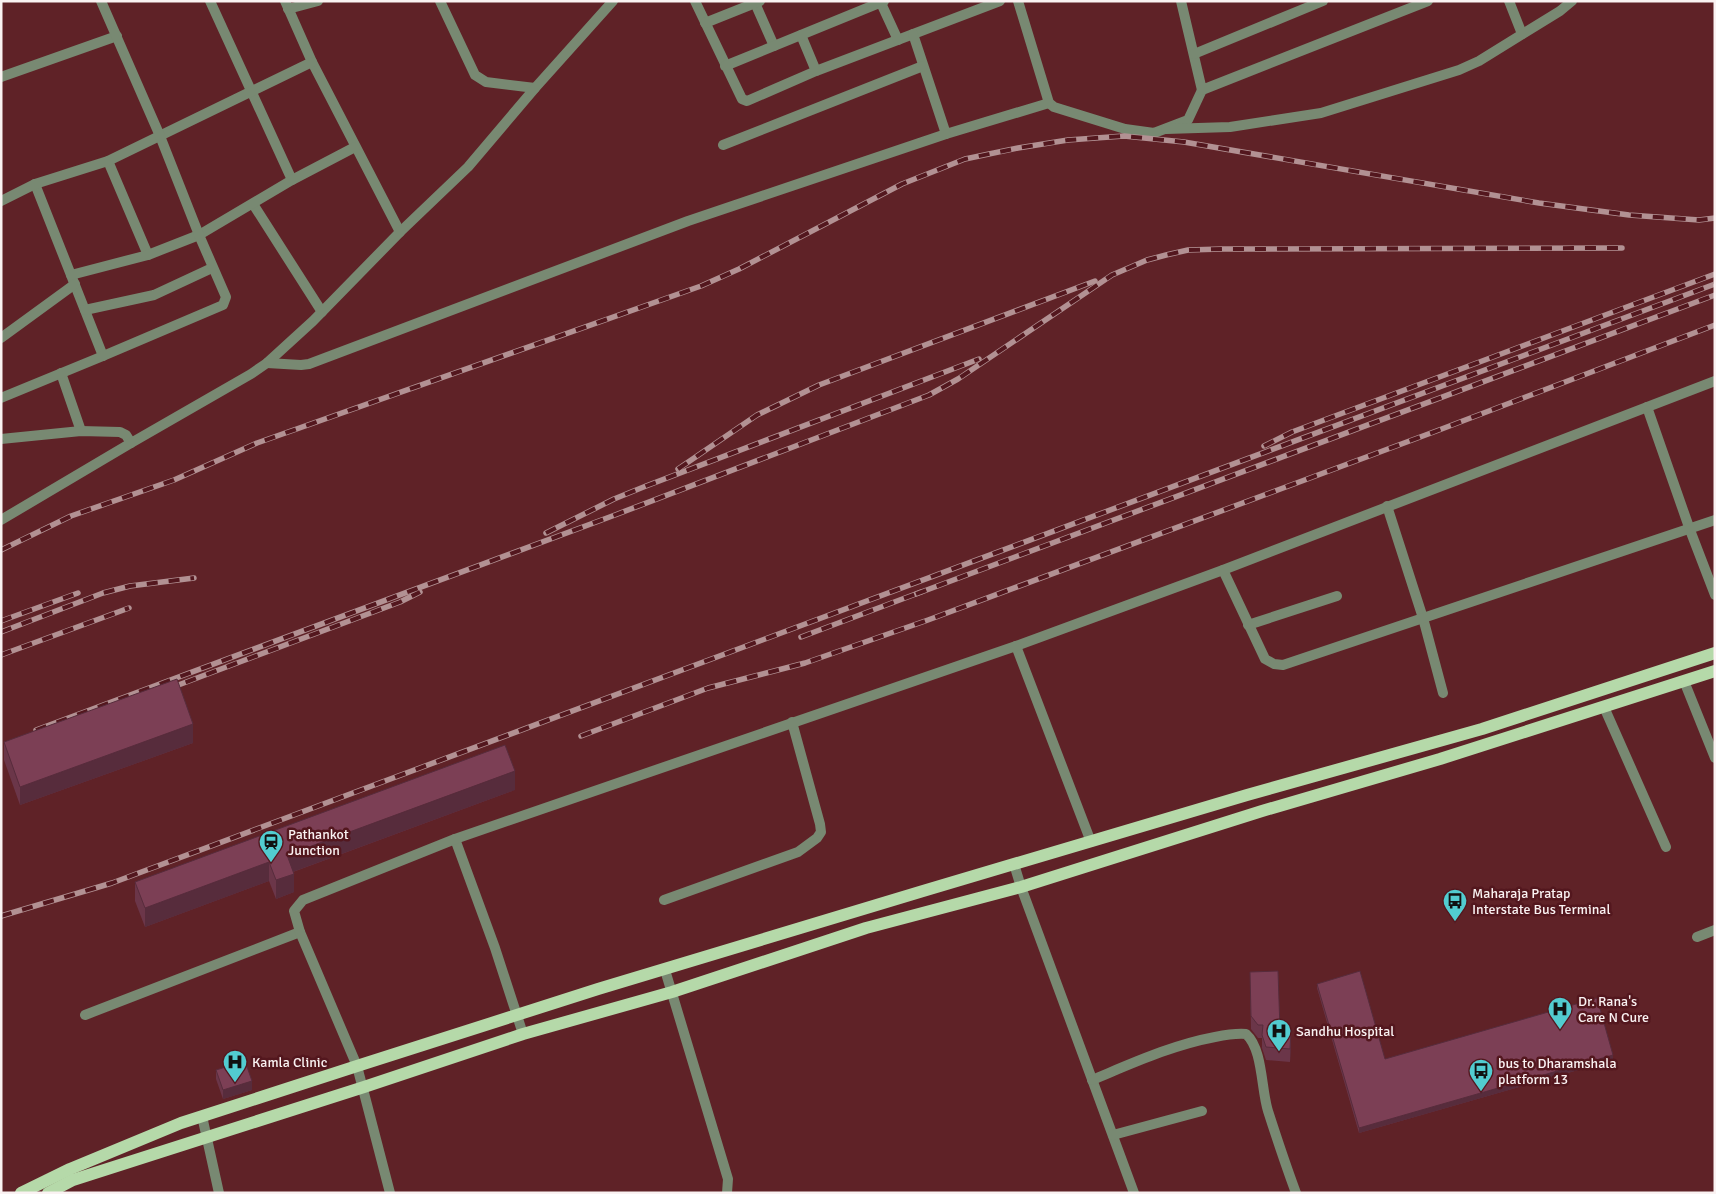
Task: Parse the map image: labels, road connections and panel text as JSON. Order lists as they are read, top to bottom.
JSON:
{
  "places": {
    "station": ["Pathankot Junction"],
    "bus stop": ["Maharaja Pratap Interstate Bus Terminal", "bus to Dharamshala platform 13"],
    "hospital": ["Dr. Rana's Care N Cure", "Sandhu Hospital", "Kamla Clinic"]
  }
}
